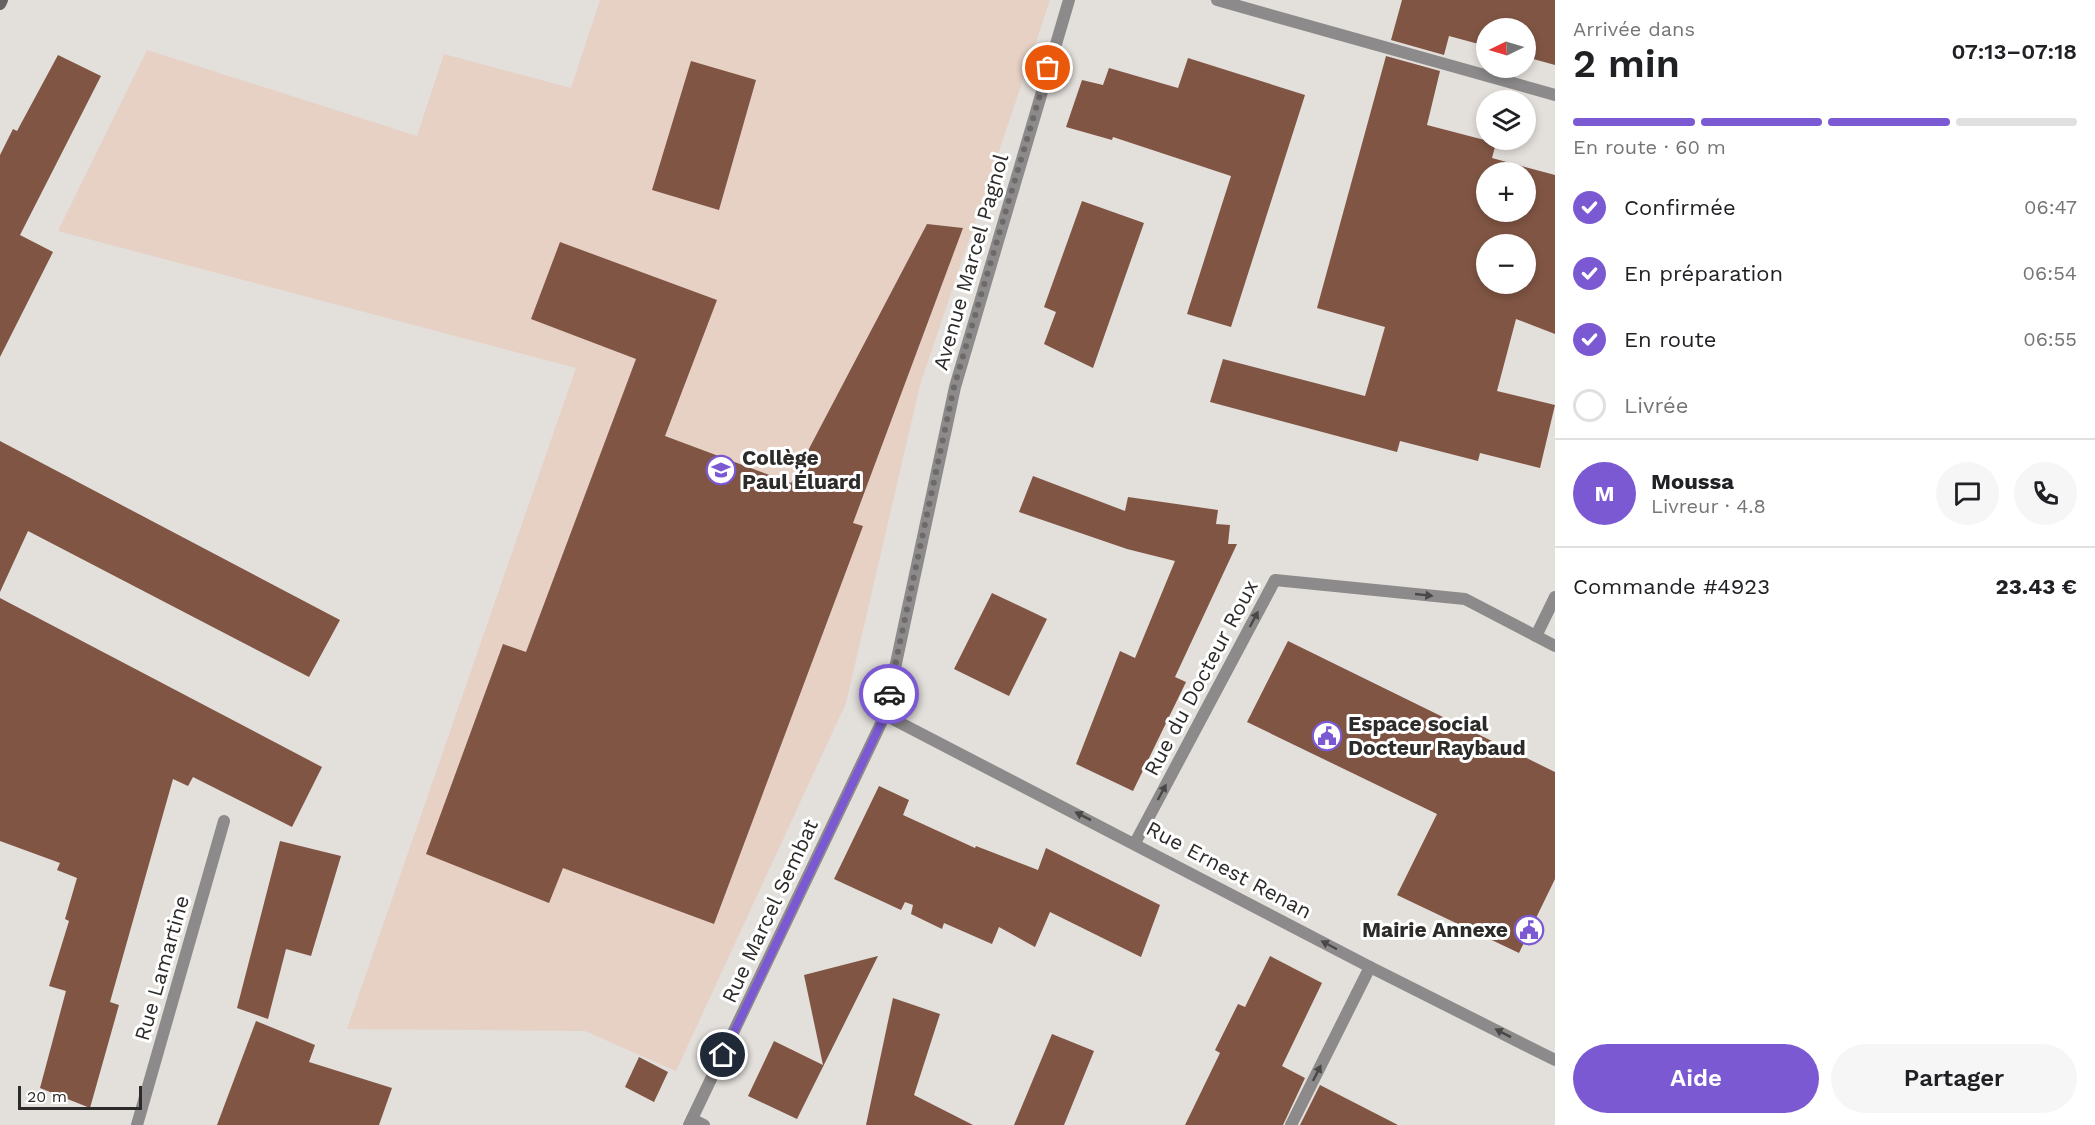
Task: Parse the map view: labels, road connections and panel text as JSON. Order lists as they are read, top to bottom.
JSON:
{
  "streets": {
    "street": [
      "Avenue Marcel Pagnol",
      "Rue du Docteur Roux",
      "Rue Ernest Renan",
      "Rue Marcel Sembat",
      "Rue Lamartine"
    ]
  },
  "crossings": [
    ["Avenue Marcel Pagnol", "Rue Ernest Renan"],
    ["Avenue Marcel Pagnol", "Rue Marcel Sembat"],
    ["Rue du Docteur Roux", "Rue Ernest Renan"],
    ["Rue Ernest Renan", "Rue Marcel Sembat"]
  ],
  "one_way": ["Rue Ernest Renan"],
  "places": {
    "school or university": ["Collège Paul Éluard"],
    "public building": ["Espace social Docteur Raybaud", "Mairie Annexe"]
  },
  "scale_bar": "20 m",
  "north": "left",
  "page": {
    "heading": ["2 min", "Arrivée dans", "07:13–07:18"],
    "panel": [
      "Moussa",
      "Livreur · 4.8",
      "Commande #4923",
      "23.43 €"
    ],
    "map_buttons": ["+", "−"],
    "bar": "En route · 60 m",
    "list": [
      ["Confirmée", "06:47"],
      ["En préparation", "06:54"],
      ["En route", "06:55"],
      "Livrée"
    ],
    "round": "M",
    "buttons": ["Aide", "Partager"],
    "scale": "20 m"
  }
}
